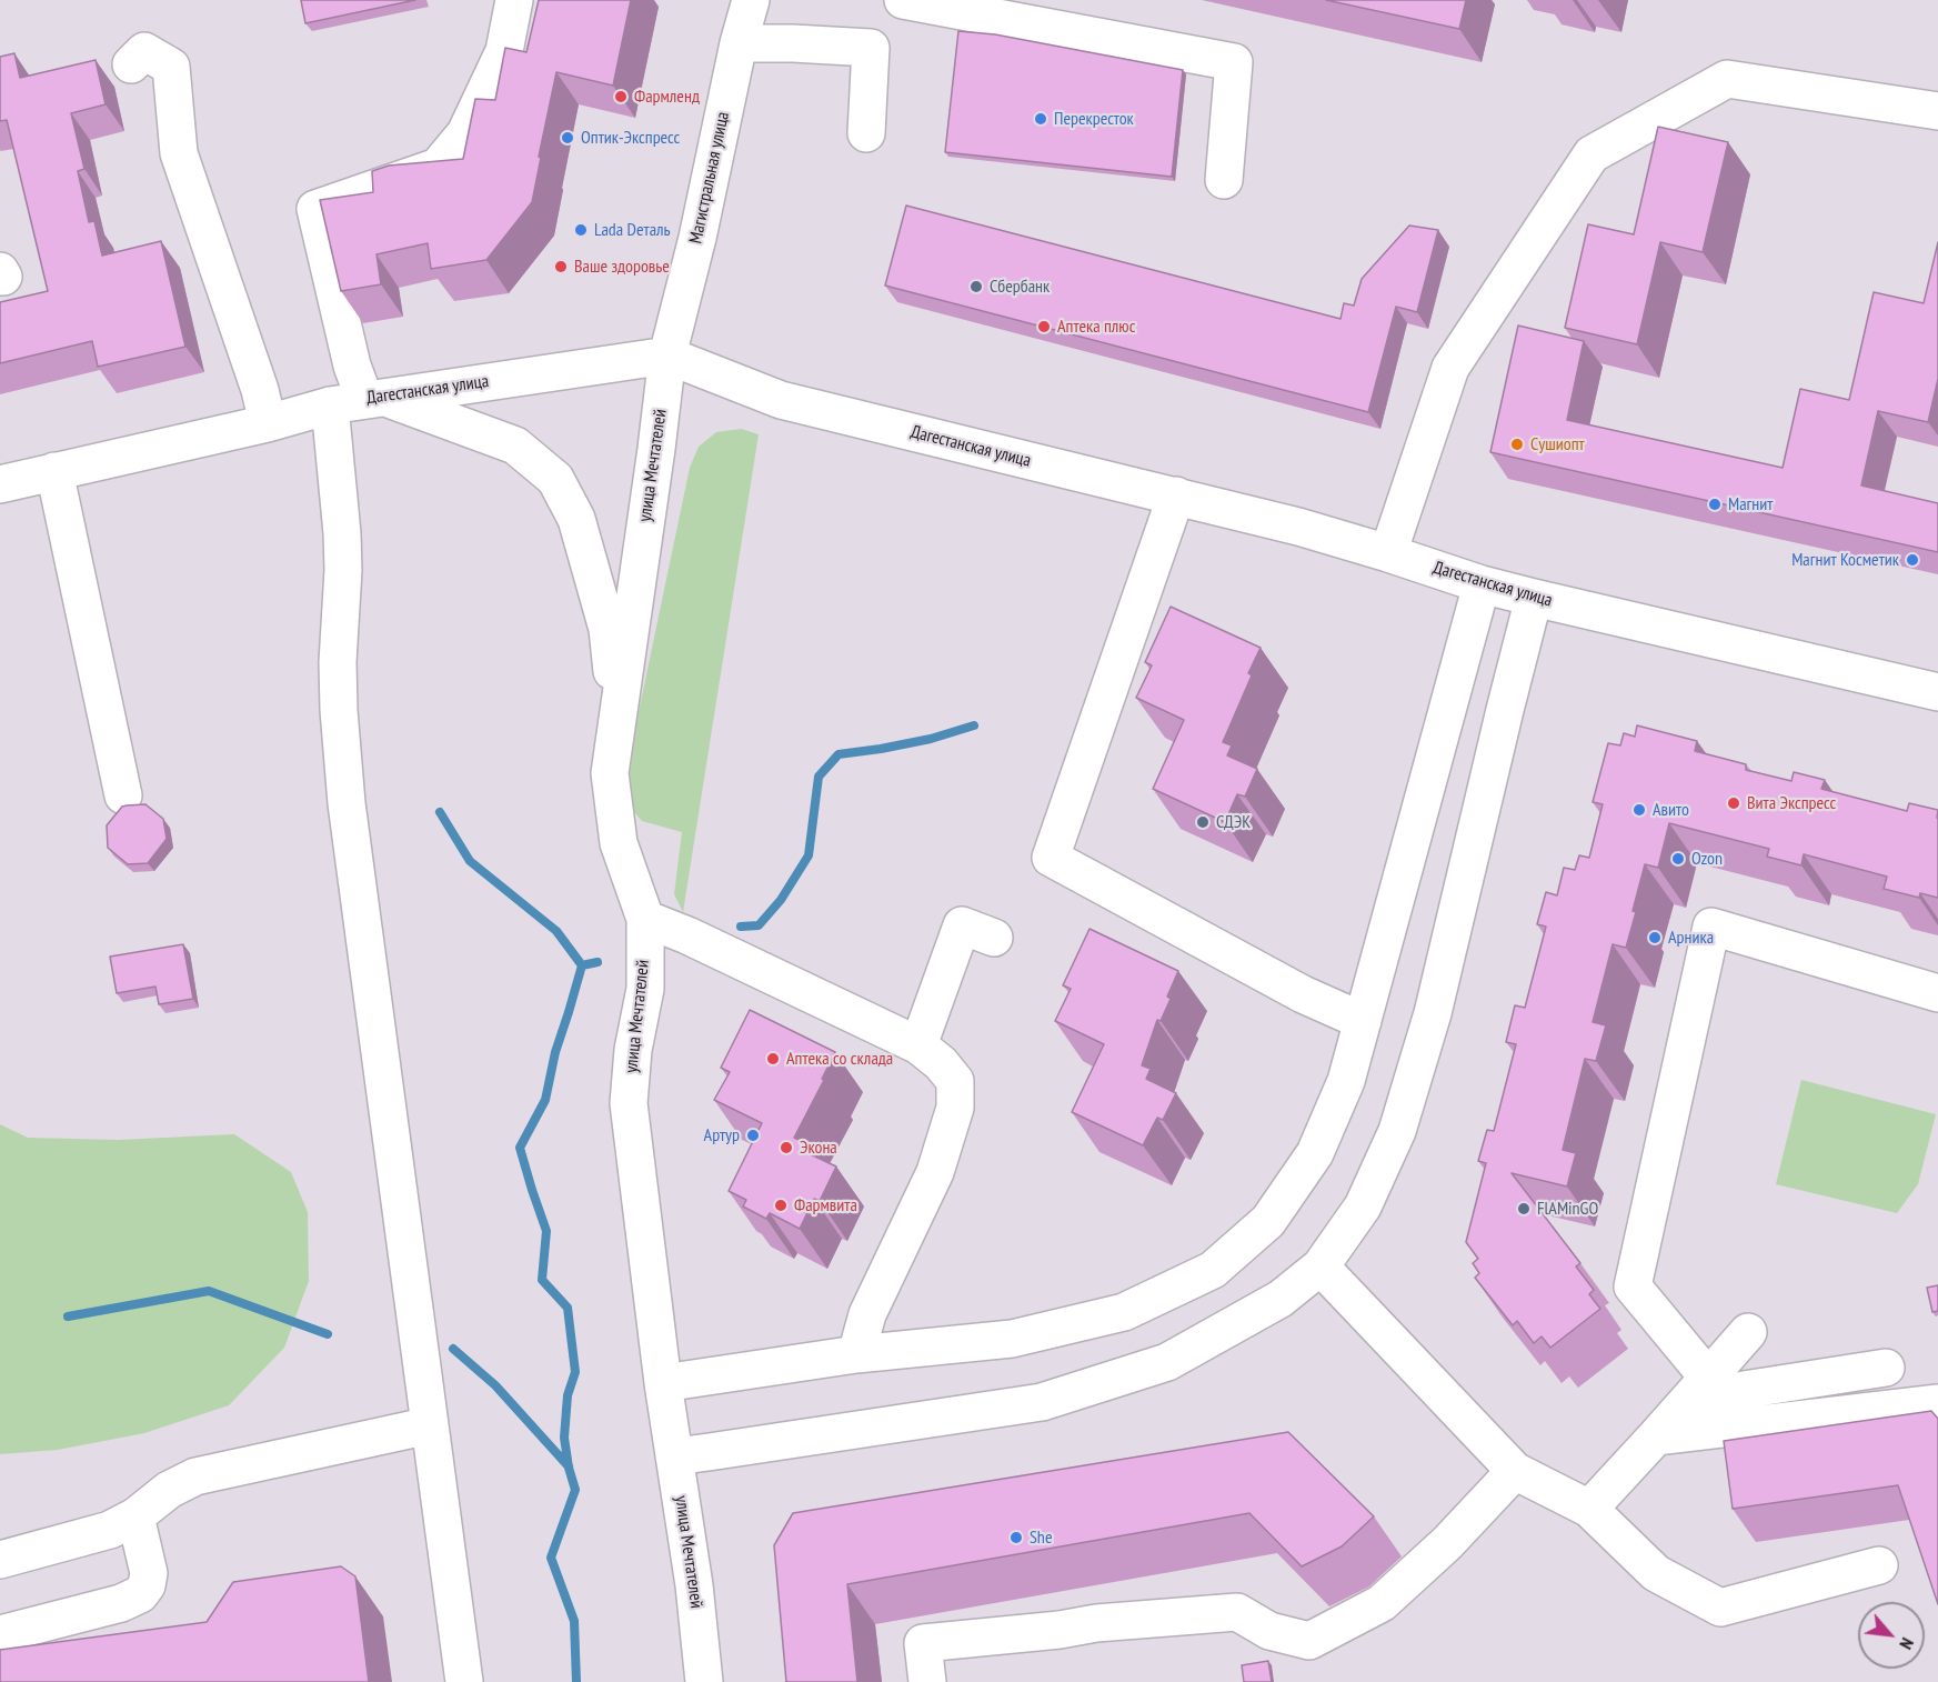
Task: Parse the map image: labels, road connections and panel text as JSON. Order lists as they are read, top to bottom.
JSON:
{
  "streets": {
    "street": ["Магистральная улица", "Дагестанская улица", "улица Мечтателей"]
  },
  "crossings": [
    ["Магистральная улица", "Дагестанская улица"],
    ["Магистральная улица", "улица Мечтателей"],
    ["Дагестанская улица", "улица Мечтателей"]
  ],
  "places": [
    "Фармленд",
    "Перекресток",
    "Оптик-Экспресс",
    "Lada Dеталь",
    "Ваше здоровье",
    "Сбербанк",
    "Аптека плюс",
    "Сушиопт",
    "Магнит",
    "Магнит Косметик",
    "Вита Экспресс",
    "Авито",
    "СДЭК",
    "Ozon",
    "Арника",
    "Аптека со склада",
    "Артур",
    "Экона",
    "Фармвита",
    "FlAMinGO",
    "She"
  ],
  "north": "bottom right"
}
